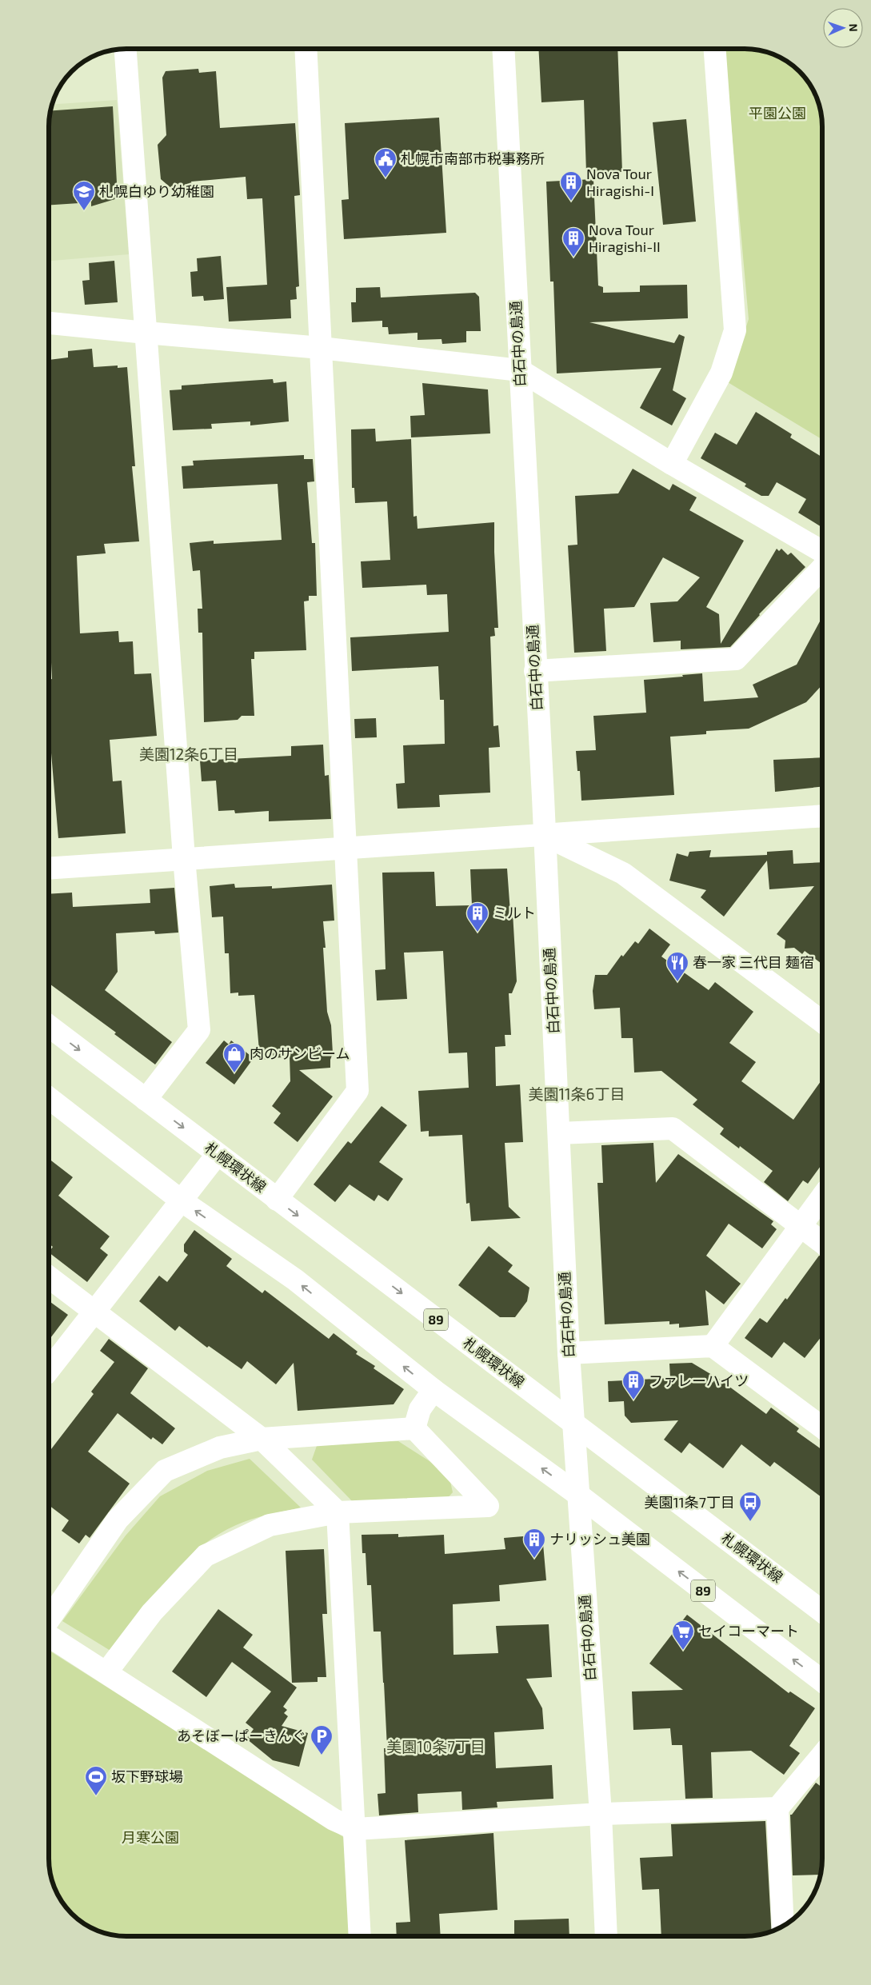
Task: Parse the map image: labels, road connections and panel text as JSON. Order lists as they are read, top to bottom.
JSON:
{
  "streets": {
    "street": ["白石中の島通", "札幌環状線", "89"]
  },
  "crossings": [
    ["白石中の島通", "札幌環状線"],
    ["白石中の島通", "89"]
  ],
  "districts": ["美園12条6丁目", "美園11条6丁目", "美園10条7丁目"],
  "parks": ["平園公園", "月寒公園"],
  "places": {
    "public building": ["札幌市南部市税事務所"],
    "building": [
      "Nova Tour Hiragishi-I",
      "Nova Tour Hiragishi-II",
      "ミルト",
      "ファレーハイツ",
      "ナリッシュ美園"
    ],
    "school or university": ["札幌白ゆり幼稚園"],
    "restaurant": ["春一家 三代目 麺宿"],
    "shop": ["肉のサンビーム"],
    "bus stop": ["美園11条7丁目"],
    "supermarket": ["セイコーマート"],
    "parking": ["あそぼーぱーきんぐ"],
    "sports": ["坂下野球場"]
  },
  "north": "right"
}
